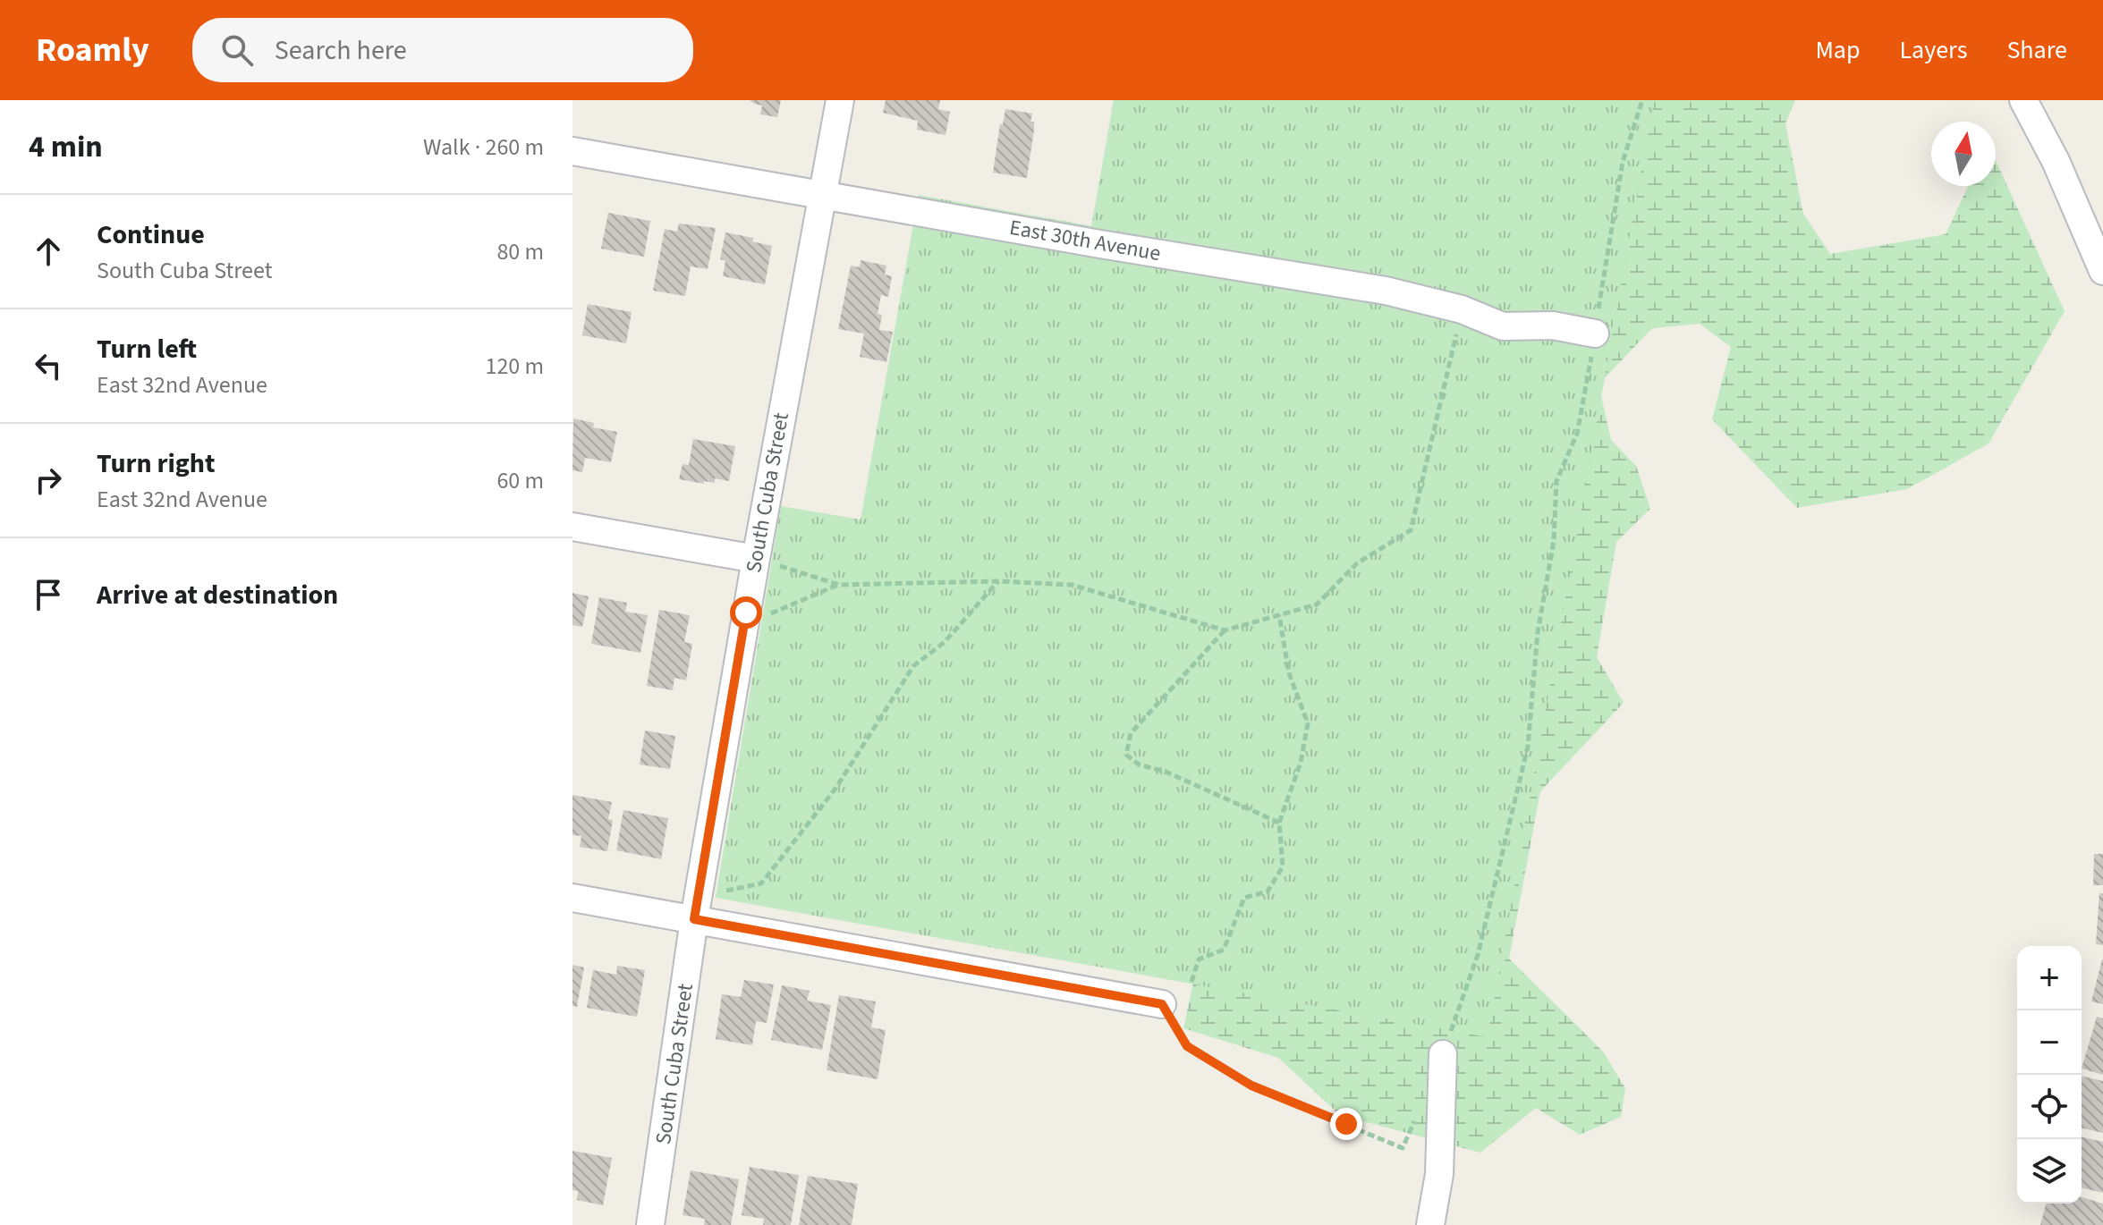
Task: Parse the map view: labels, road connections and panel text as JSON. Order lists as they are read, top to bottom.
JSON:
{
  "streets": {
    "street": ["East 30th Avenue", "South Cuba Street"]
  },
  "crossings": [
    ["East 30th Avenue", "South Cuba Street"]
  ],
  "north": "top",
  "page": {
    "header": "Roamly",
    "search": "Search here",
    "nav": ["Map", "Layers", "Share"],
    "heading": ["4 min", "Walk · 260 m"],
    "list": [
      ["Continue", "South Cuba Street", "80 m"],
      ["Turn left", "East 32nd Avenue", "120 m"],
      ["Turn right", "East 32nd Avenue", "60 m"],
      "Arrive at destination"
    ],
    "map_buttons": ["+", "−"]
  }
}
